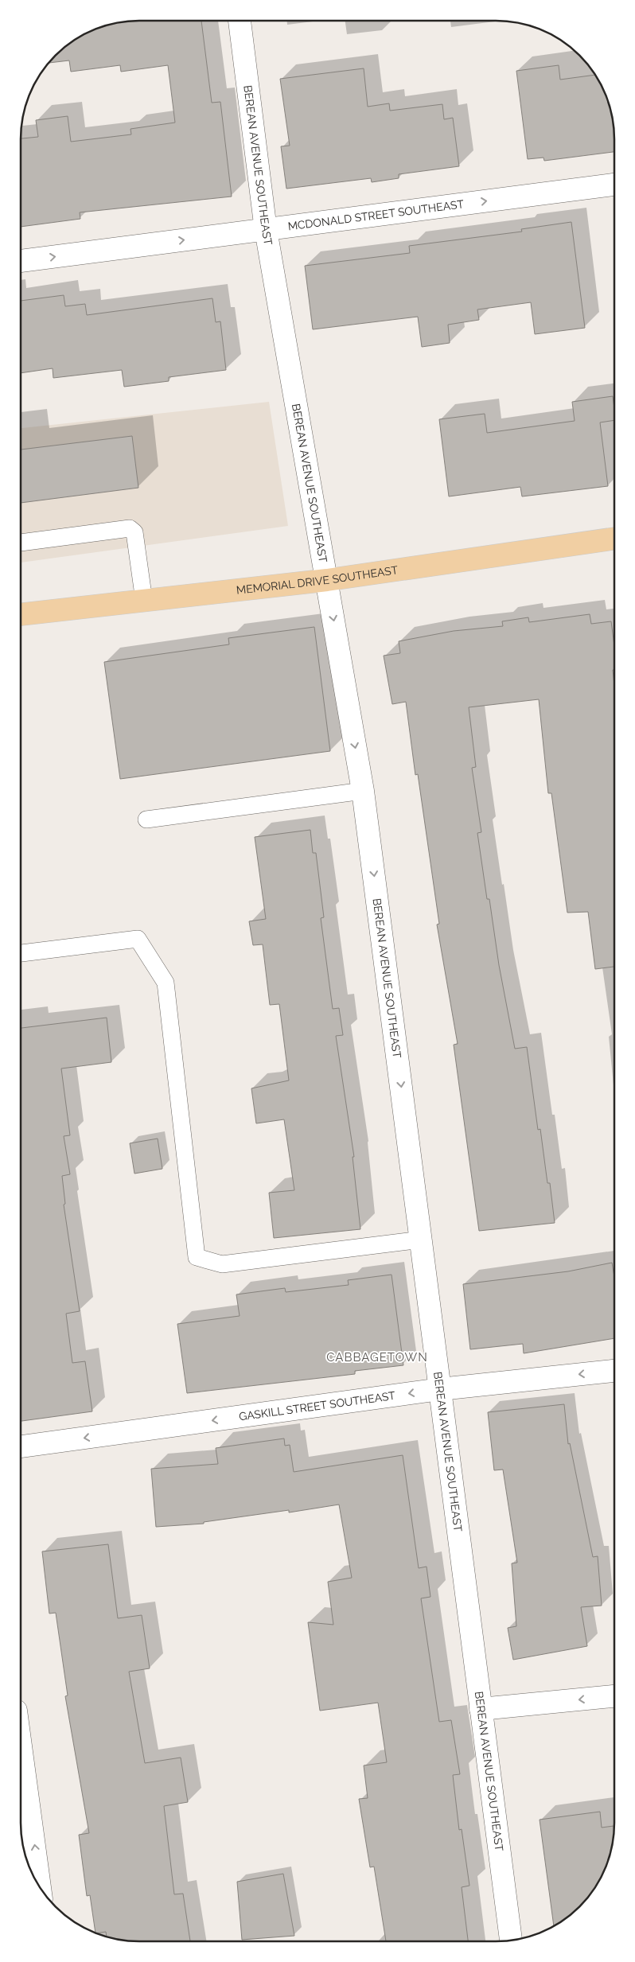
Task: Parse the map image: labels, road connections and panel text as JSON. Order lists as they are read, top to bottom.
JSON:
{
  "streets": {
    "main road": ["MEMORIAL DRIVE SOUTHEAST"],
    "street": ["BEREAN AVENUE SOUTHEAST", "MCDONALD STREET SOUTHEAST", "GASKILL STREET SOUTHEAST"]
  },
  "crossings": [
    ["BEREAN AVENUE SOUTHEAST", "MCDONALD STREET SOUTHEAST"],
    ["BEREAN AVENUE SOUTHEAST", "MEMORIAL DRIVE SOUTHEAST"],
    ["BEREAN AVENUE SOUTHEAST", "GASKILL STREET SOUTHEAST"]
  ],
  "one_way": ["MCDONALD STREET SOUTHEAST", "GASKILL STREET SOUTHEAST"],
  "districts": ["CABBAGETOWN"]
}
